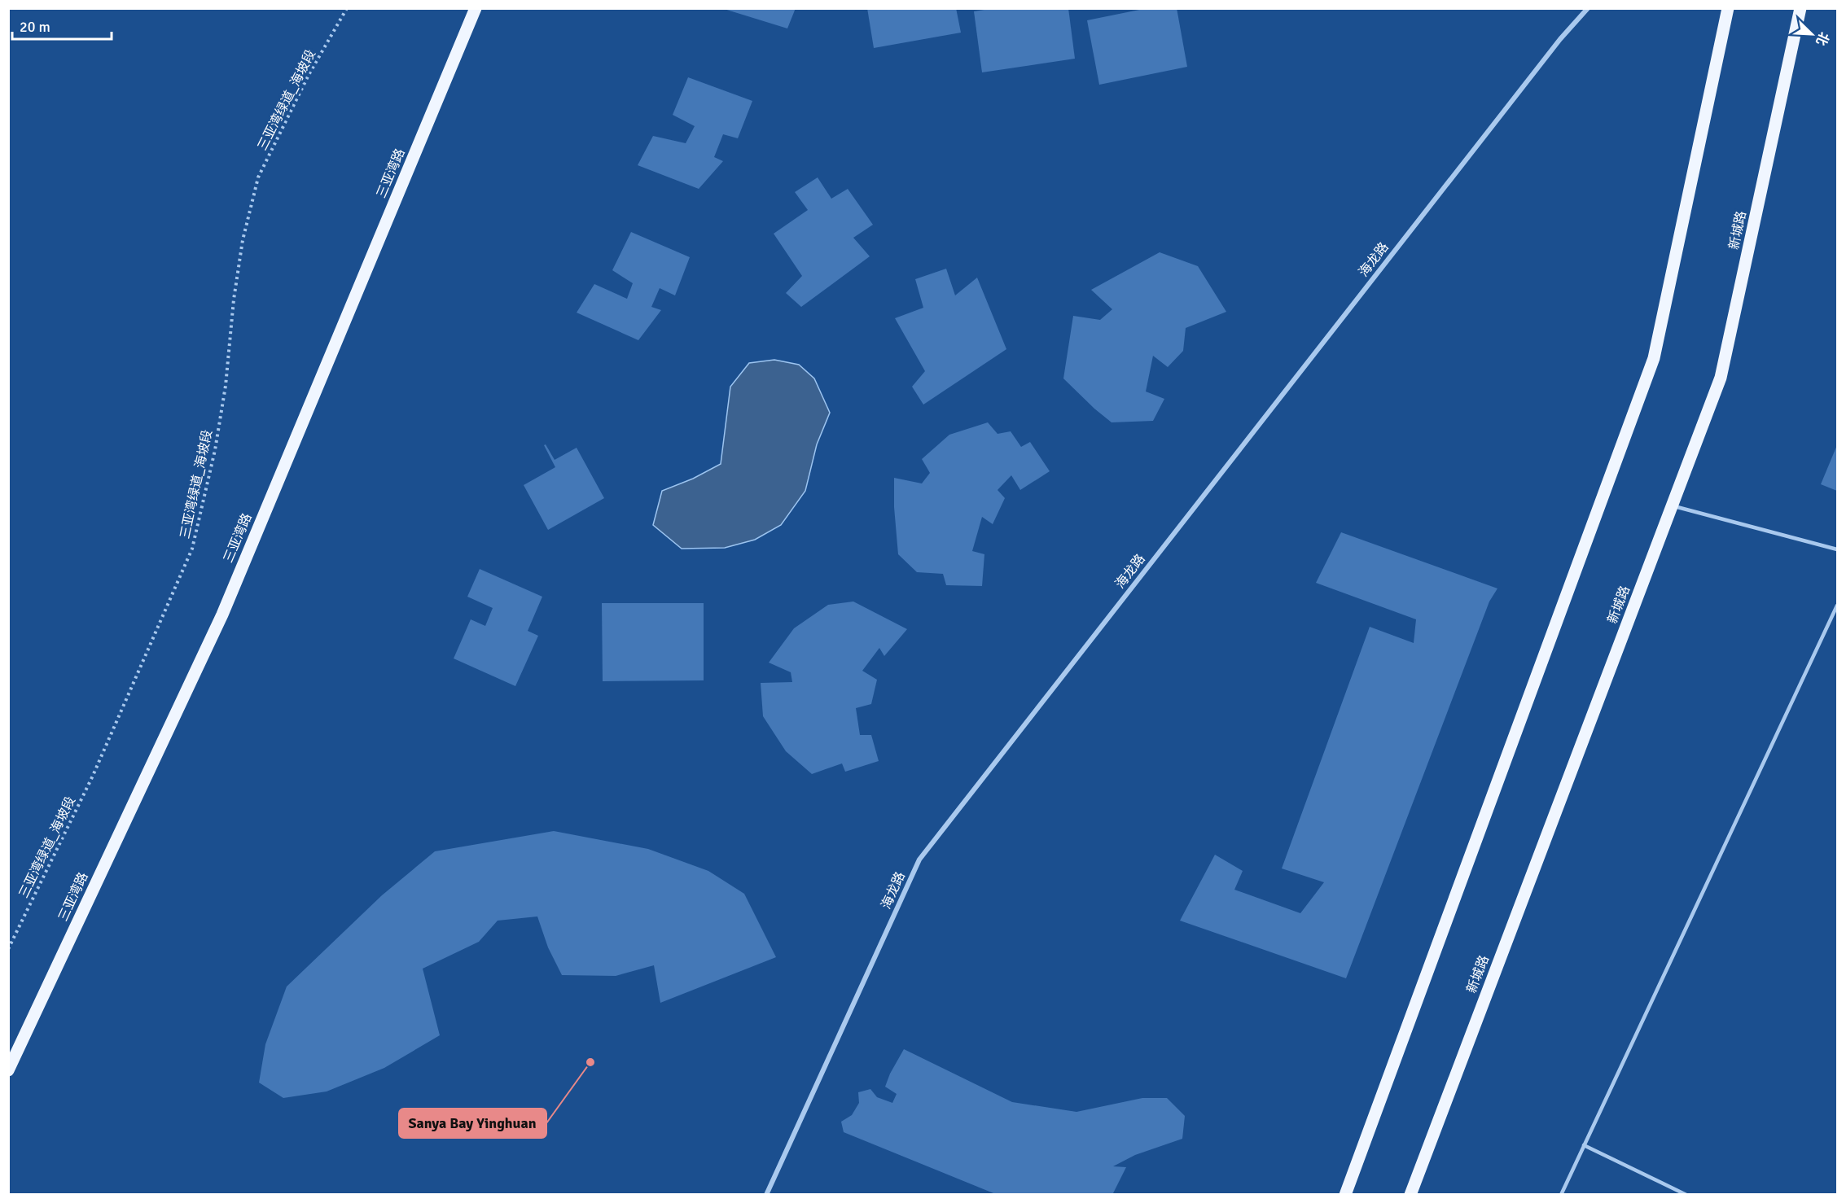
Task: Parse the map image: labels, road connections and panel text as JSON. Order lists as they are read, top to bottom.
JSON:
{
  "streets": {
    "main road": ["三亚湾路", "新城路"],
    "street": ["海龙路"],
    "path": ["三亚湾绿道_海坡段"]
  },
  "places": ["Sanya Bay Yinghuan"],
  "scale_bar": "20 m",
  "north": "bottom right"
}
